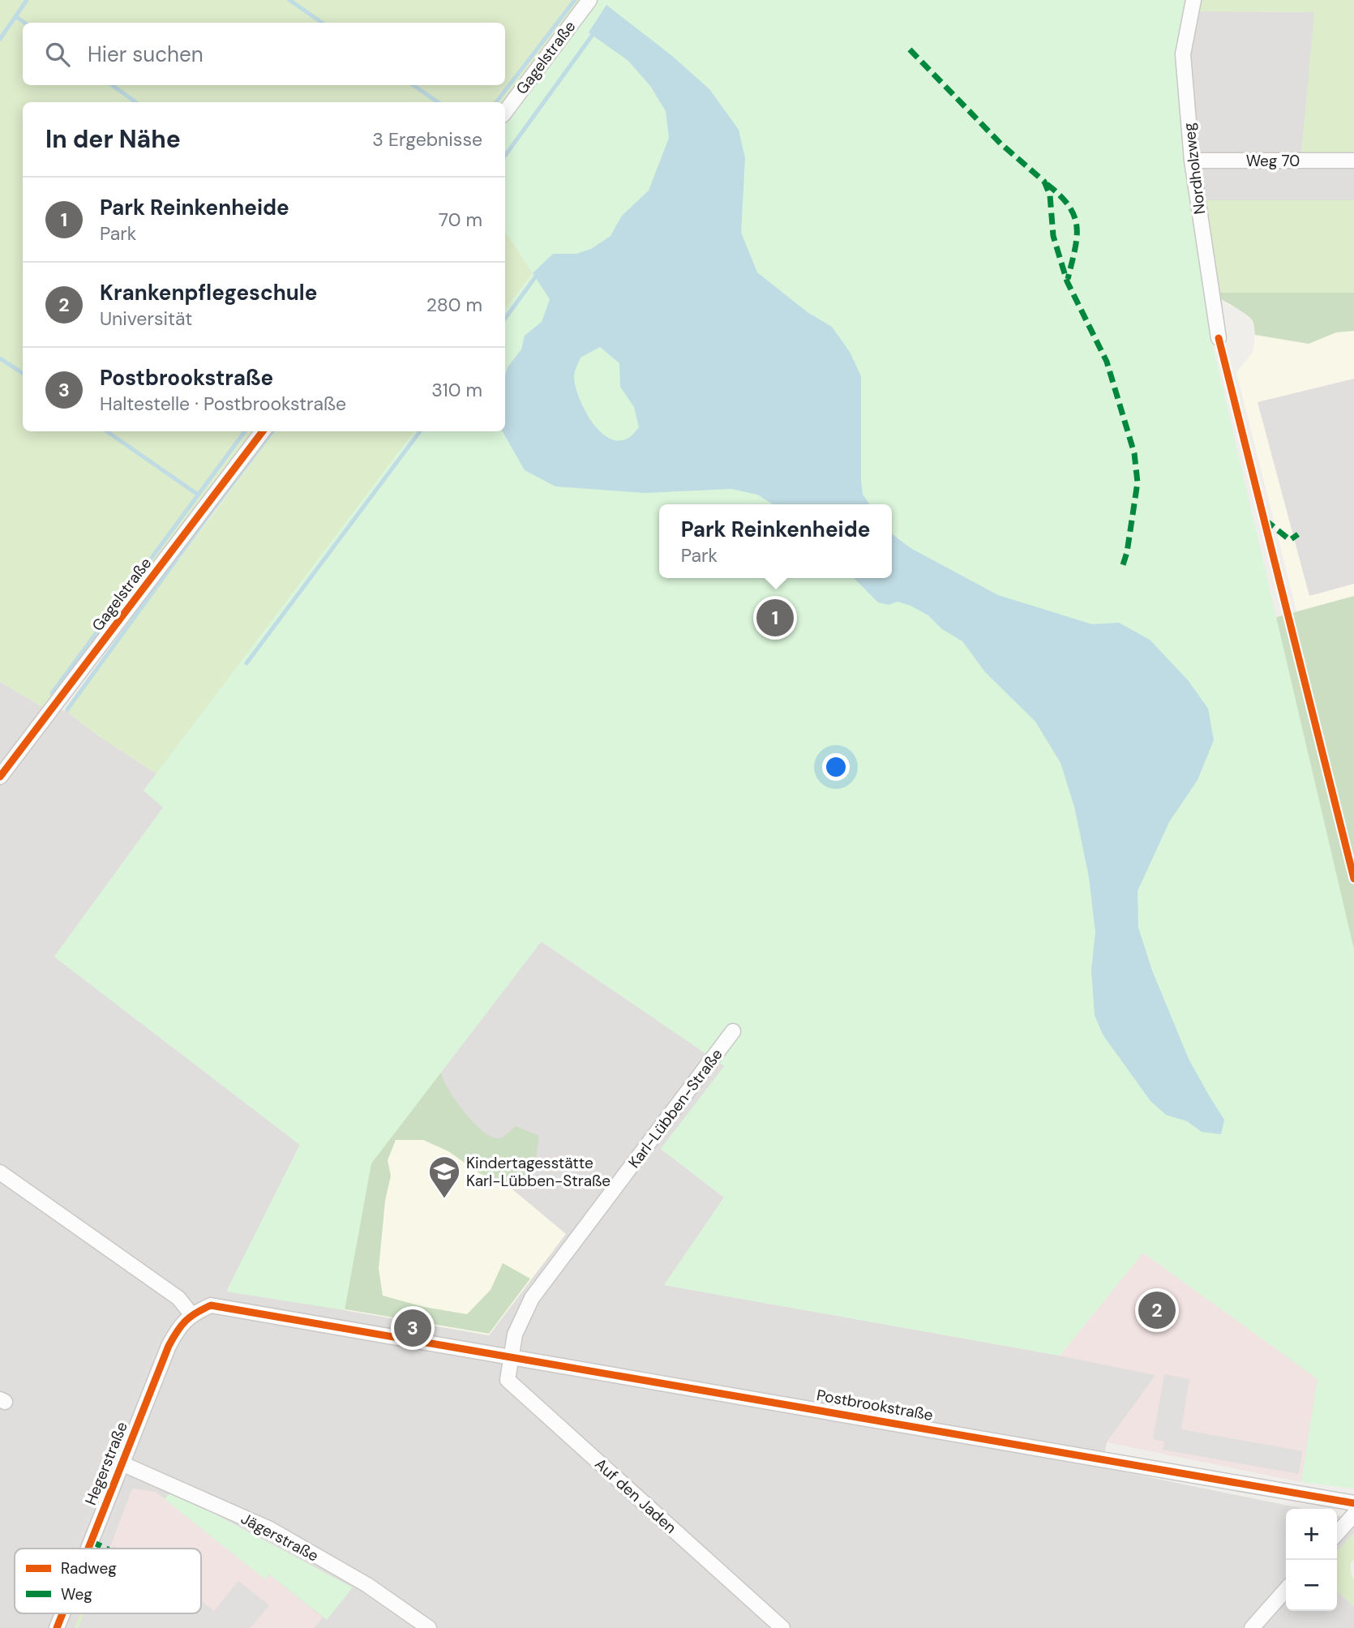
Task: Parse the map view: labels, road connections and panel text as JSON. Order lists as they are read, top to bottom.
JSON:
{
  "streets": {
    "street": [
      "Gagelstraße",
      "Weg 70",
      "Nordholzweg",
      "Karl-Lübben-Straße",
      "Postbrookstraße",
      "Hegerstraße",
      "Auf den Jaden",
      "Jägerstraße"
    ]
  },
  "crossings": [
    ["Weg 70", "Nordholzweg"],
    ["Karl-Lübben-Straße", "Postbrookstraße"],
    ["Karl-Lübben-Straße", "Auf den Jaden"],
    ["Postbrookstraße", "Hegerstraße"],
    ["Postbrookstraße", "Auf den Jaden"],
    ["Hegerstraße", "Jägerstraße"]
  ],
  "places": {
    "school or university": ["Kindertagesstätte Karl-Lübben-Straße"]
  },
  "legend": ["Radweg", "Weg"],
  "page": {
    "search": "Hier suchen",
    "heading": ["In der Nähe", "3 Ergebnisse"],
    "list": [
      {
        "mark": "1",
        "name": "Park Reinkenheide",
        "note": "Park",
        "value": "70 m"
      },
      {
        "mark": "2",
        "name": "Krankenpflegeschule",
        "note": "Universität",
        "value": "280 m"
      },
      {
        "mark": "3",
        "name": "Postbrookstraße",
        "note": "Haltestelle · Postbrookstraße",
        "value": "310 m"
      }
    ],
    "popup": ["Park Reinkenheide", "Park"],
    "pins": ["1", "2", "3"],
    "map_buttons": ["+", "−"]
  }
}
